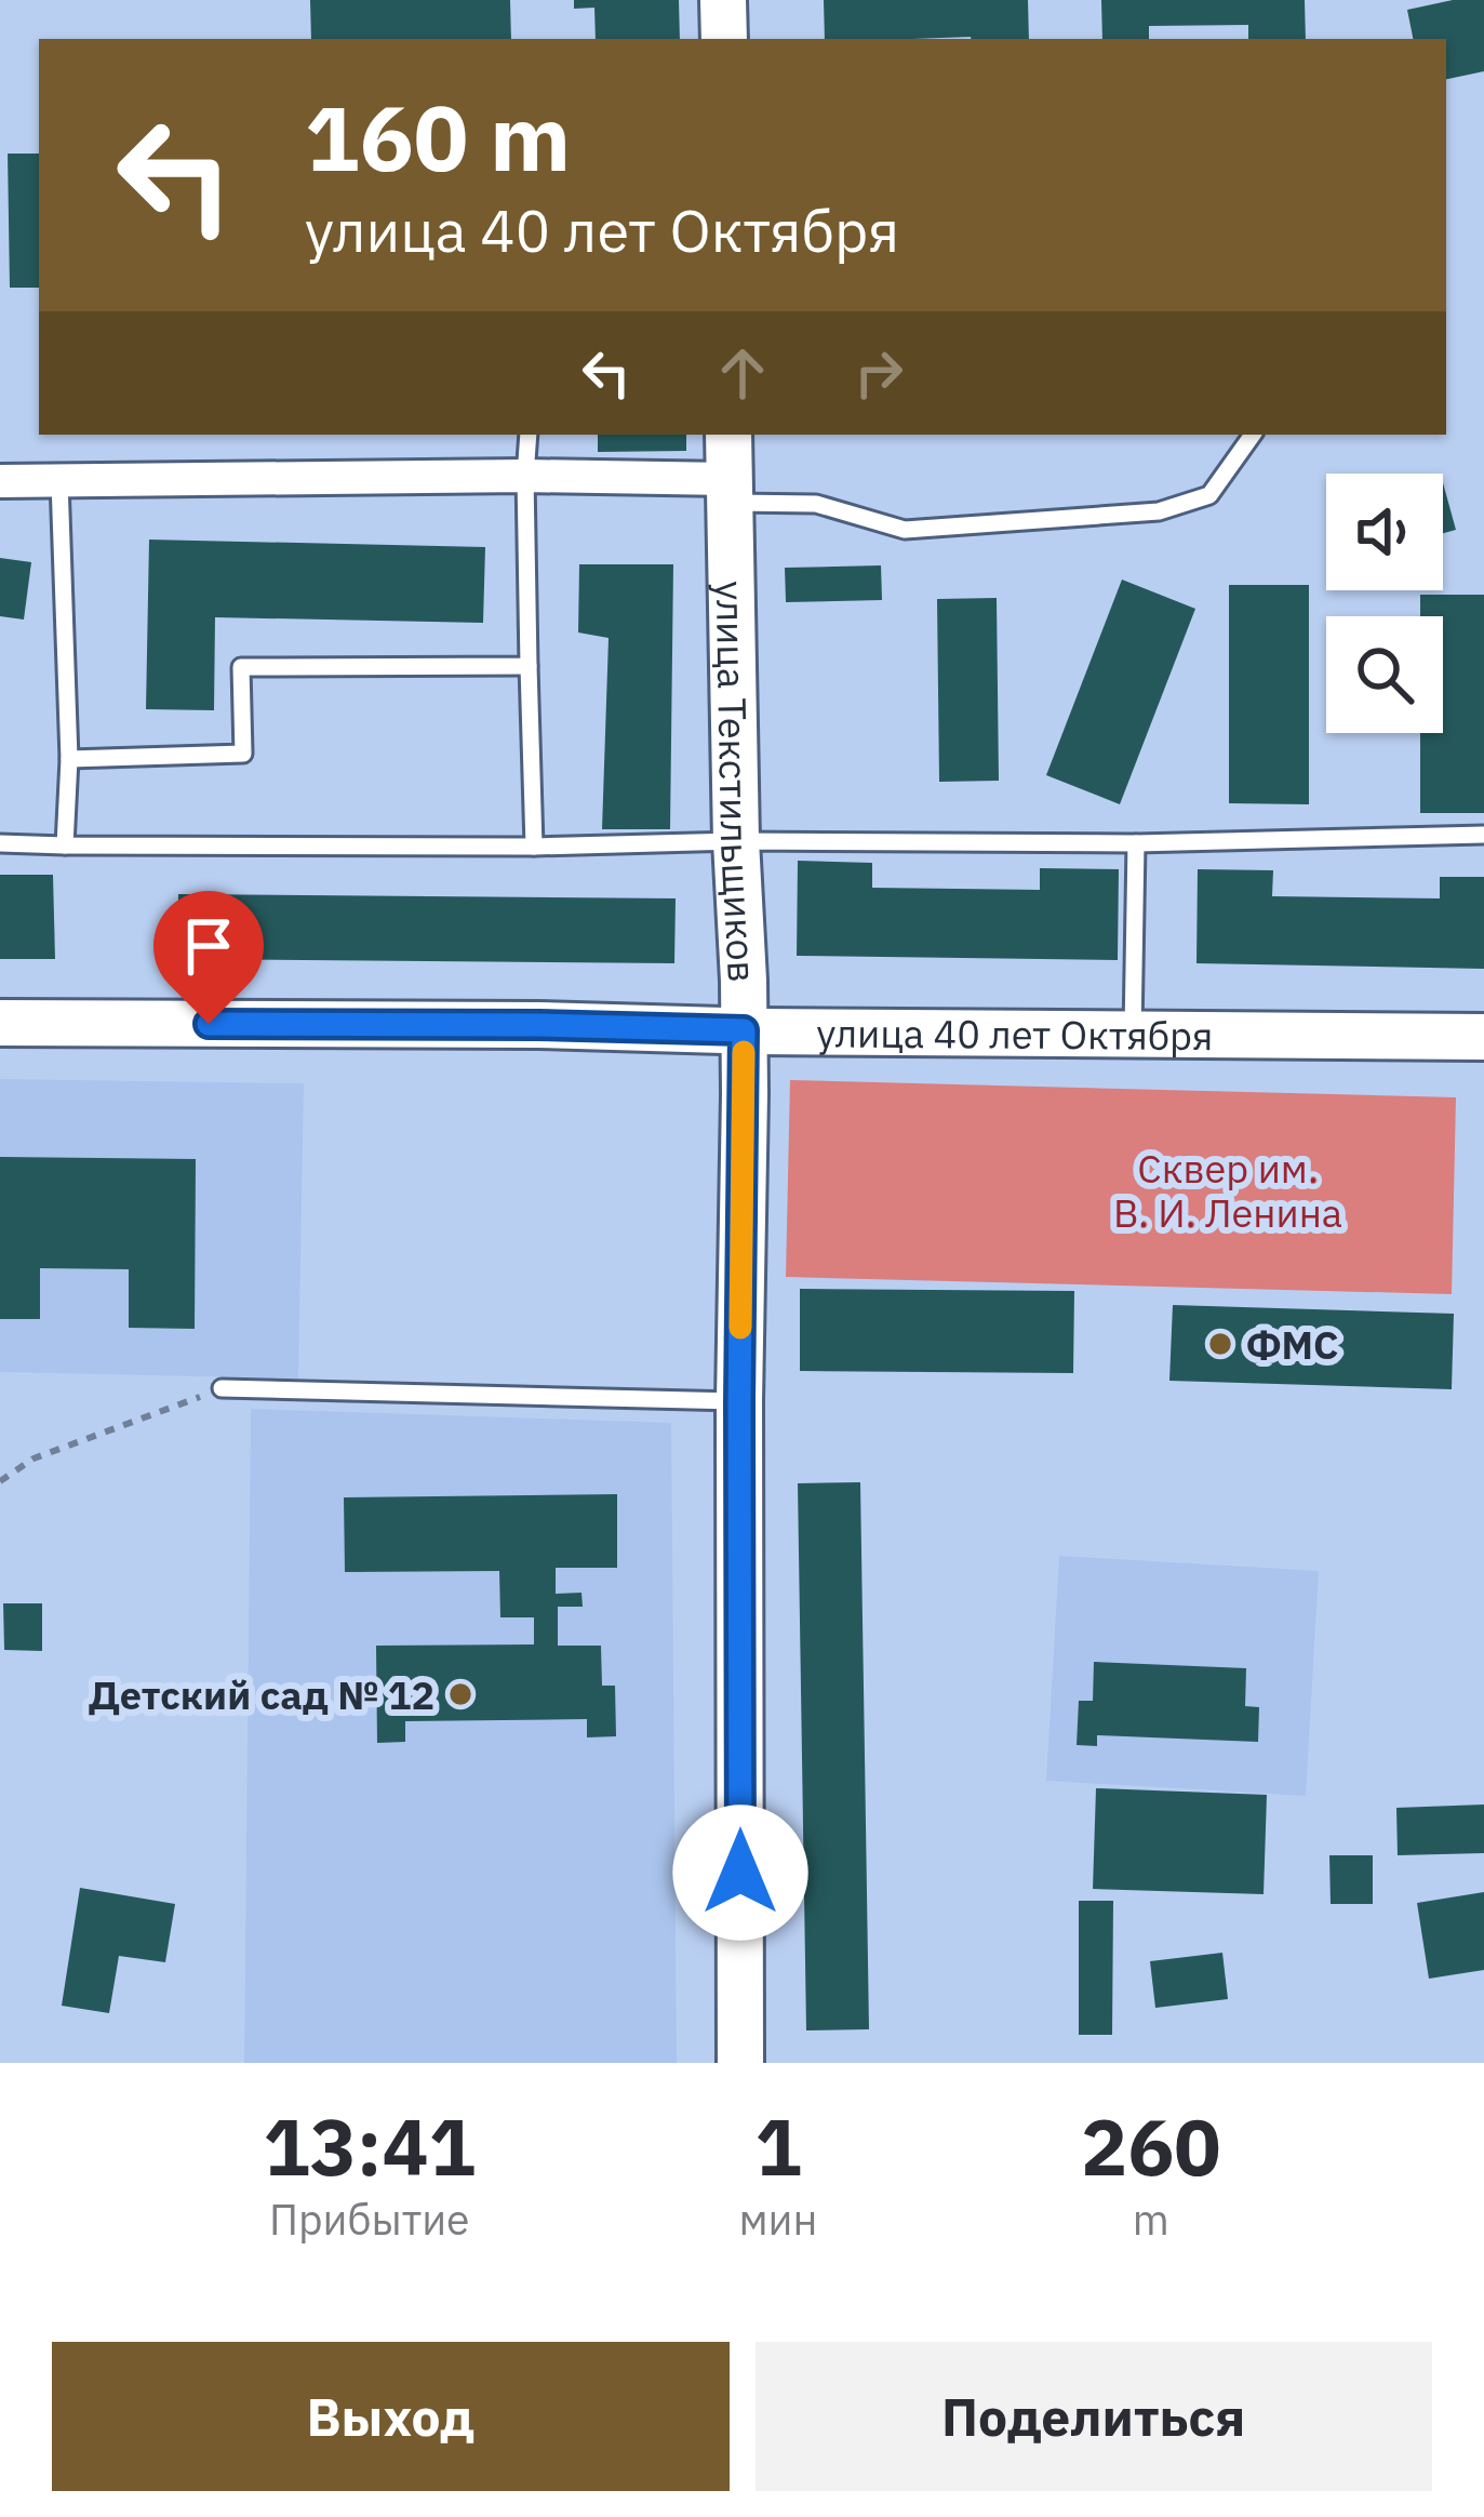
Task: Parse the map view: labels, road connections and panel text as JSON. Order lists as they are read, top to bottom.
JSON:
{
  "streets": {
    "street": ["улица Текстильщиков", "улица 40 лет Октября"]
  },
  "crossings": [
    ["улица Текстильщиков", "улица 40 лет Октября"]
  ],
  "parks": ["Сквер им. В. И. Ленина"],
  "places": ["ФМС", "Детский сад № 12"],
  "page": {
    "turn": ["160 m", "улица 40 лет Октября"],
    "eta": [
      "13:41",
      "Прибытие",
      "1",
      "мин",
      "260",
      "m"
    ],
    "buttons": ["Выход", "Поделиться"]
  }
}
